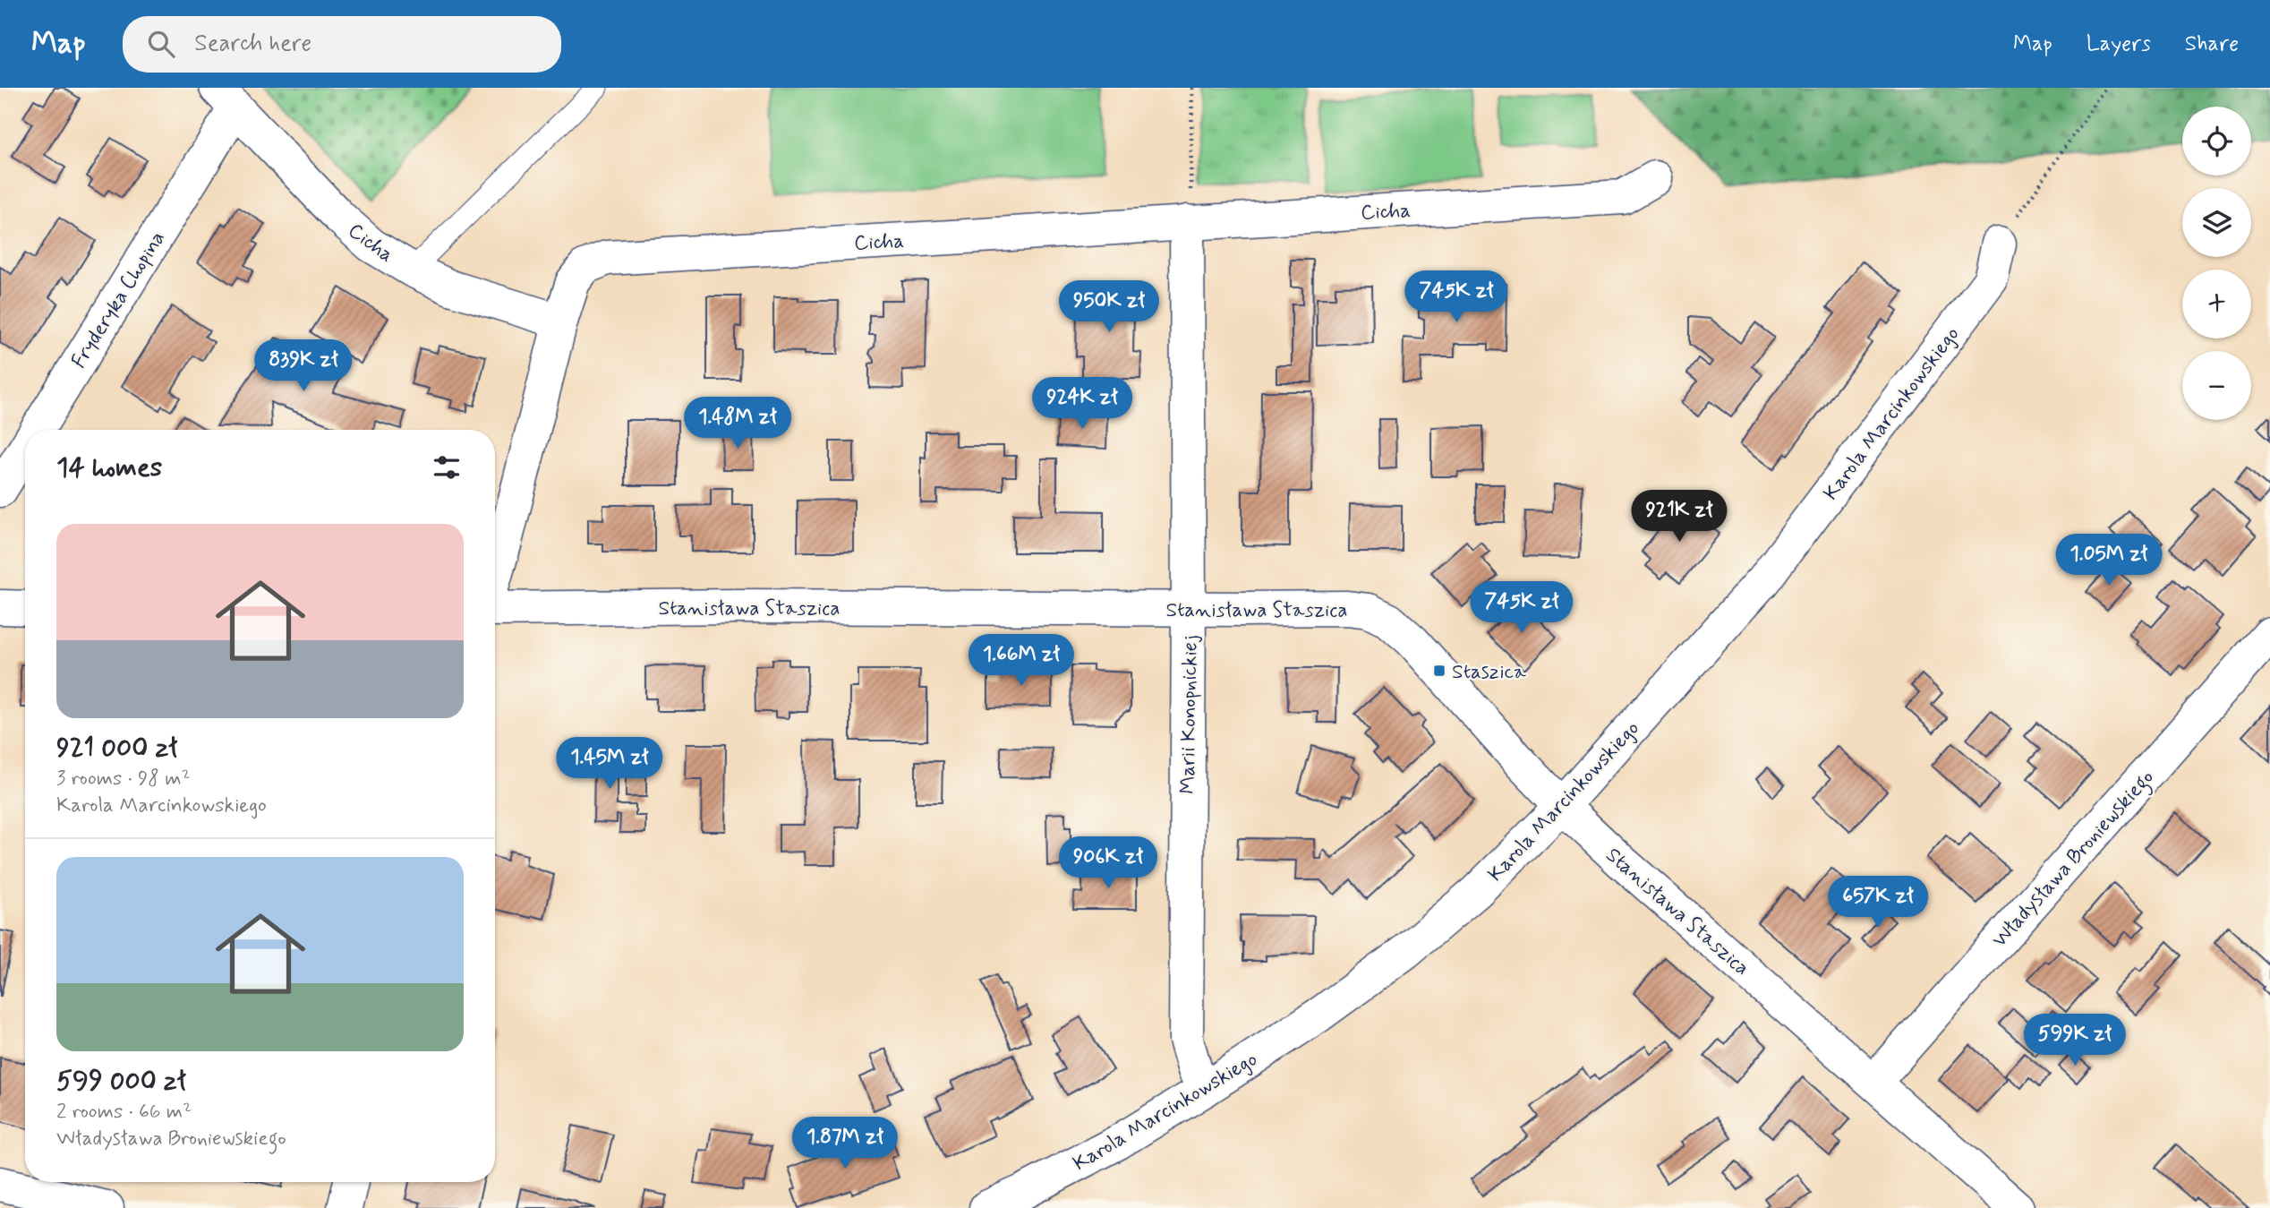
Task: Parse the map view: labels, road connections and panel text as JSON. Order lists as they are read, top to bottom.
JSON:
{
  "streets": {
    "street": [
      "Cicha",
      "Fryderyka Chopina",
      "Karola Marcinkowskiego",
      "Stanisława Staszica",
      "Marii Konopnickiej",
      "Władysława Broniewskiego"
    ]
  },
  "crossings": [
    ["Cicha", "Fryderyka Chopina"],
    ["Cicha", "Marii Konopnickiej"],
    ["Karola Marcinkowskiego", "Stanisława Staszica"],
    ["Karola Marcinkowskiego", "Marii Konopnickiej"],
    ["Stanisława Staszica", "Marii Konopnickiej"],
    ["Stanisława Staszica", "Władysława Broniewskiego"]
  ],
  "places": {
    "transit": ["Staszica"]
  },
  "page": {
    "header": "Map",
    "search": "Search here",
    "nav": ["Map", "Layers", "Share"],
    "map_buttons": ["+", "−"],
    "price": [
      "745K zł",
      "950K zł",
      "839K zł",
      "924K zł",
      "1.48M zł",
      "921K zł",
      "1.05M zł",
      "745K zł",
      "1.66M zł",
      "1.45M zł",
      "906K zł",
      "657K zł",
      "599K zł",
      "1.87M zł"
    ],
    "heading": "14 homes",
    "list": [
      {
        "name": "921 000 zł",
        "note": "3 rooms · 98 m² · Karola Marcinkowskiego"
      },
      {
        "name": "599 000 zł",
        "note": "2 rooms · 66 m² · Władysława Broniewskiego"
      }
    ]
  }
}
